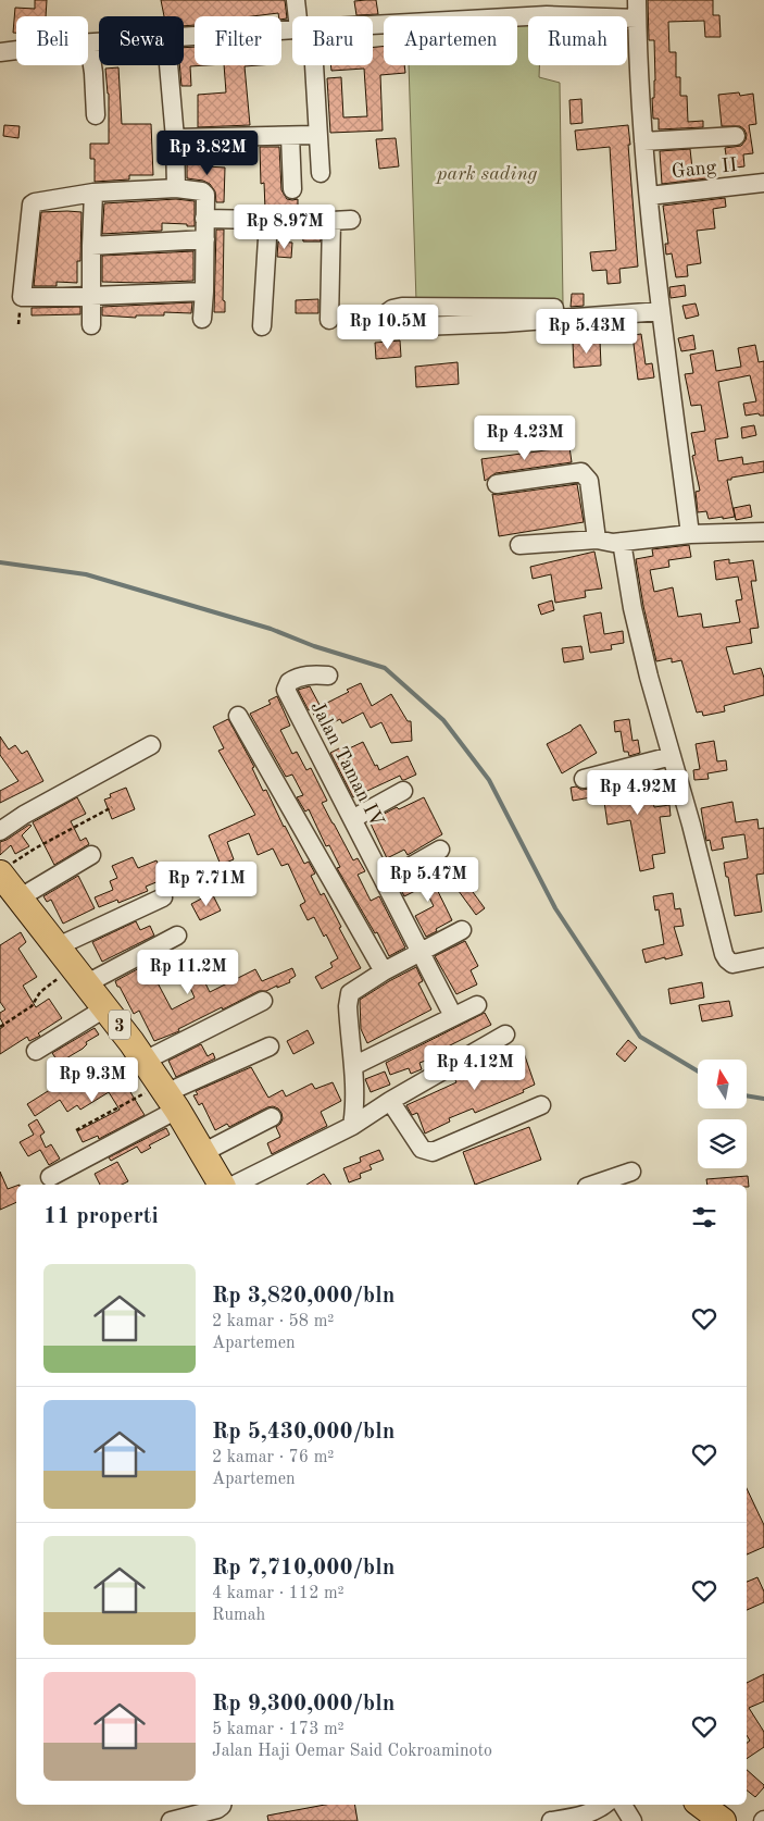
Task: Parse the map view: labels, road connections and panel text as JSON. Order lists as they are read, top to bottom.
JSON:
{
  "streets": {
    "highway": ["3"],
    "street": ["Gang II", "Jalan Taman IV"]
  },
  "parks": ["park sading"],
  "north": "top",
  "page": {
    "chip": [
      "Beli",
      "Sewa",
      "Filter",
      "Baru",
      "Apartemen",
      "Rumah"
    ],
    "price": [
      "Rp 3.82M",
      "Rp 8.97M",
      "Rp 10.5M",
      "Rp 5.43M",
      "Rp 4.23M",
      "Rp 4.92M",
      "Rp 5.47M",
      "Rp 7.71M",
      "Rp 11.2M",
      "Rp 4.12M",
      "Rp 9.3M"
    ],
    "heading": "11 properti",
    "list": [
      {
        "name": "Rp 3,820,000/bln",
        "note": "2 kamar · 58 m² · Apartemen"
      },
      {
        "name": "Rp 5,430,000/bln",
        "note": "2 kamar · 76 m² · Apartemen"
      },
      {
        "name": "Rp 7,710,000/bln",
        "note": "4 kamar · 112 m² · Rumah"
      },
      {
        "name": "Rp 9,300,000/bln",
        "note": "5 kamar · 173 m² · Jalan Haji Oemar Said Cokroaminoto"
      }
    ]
  }
}
